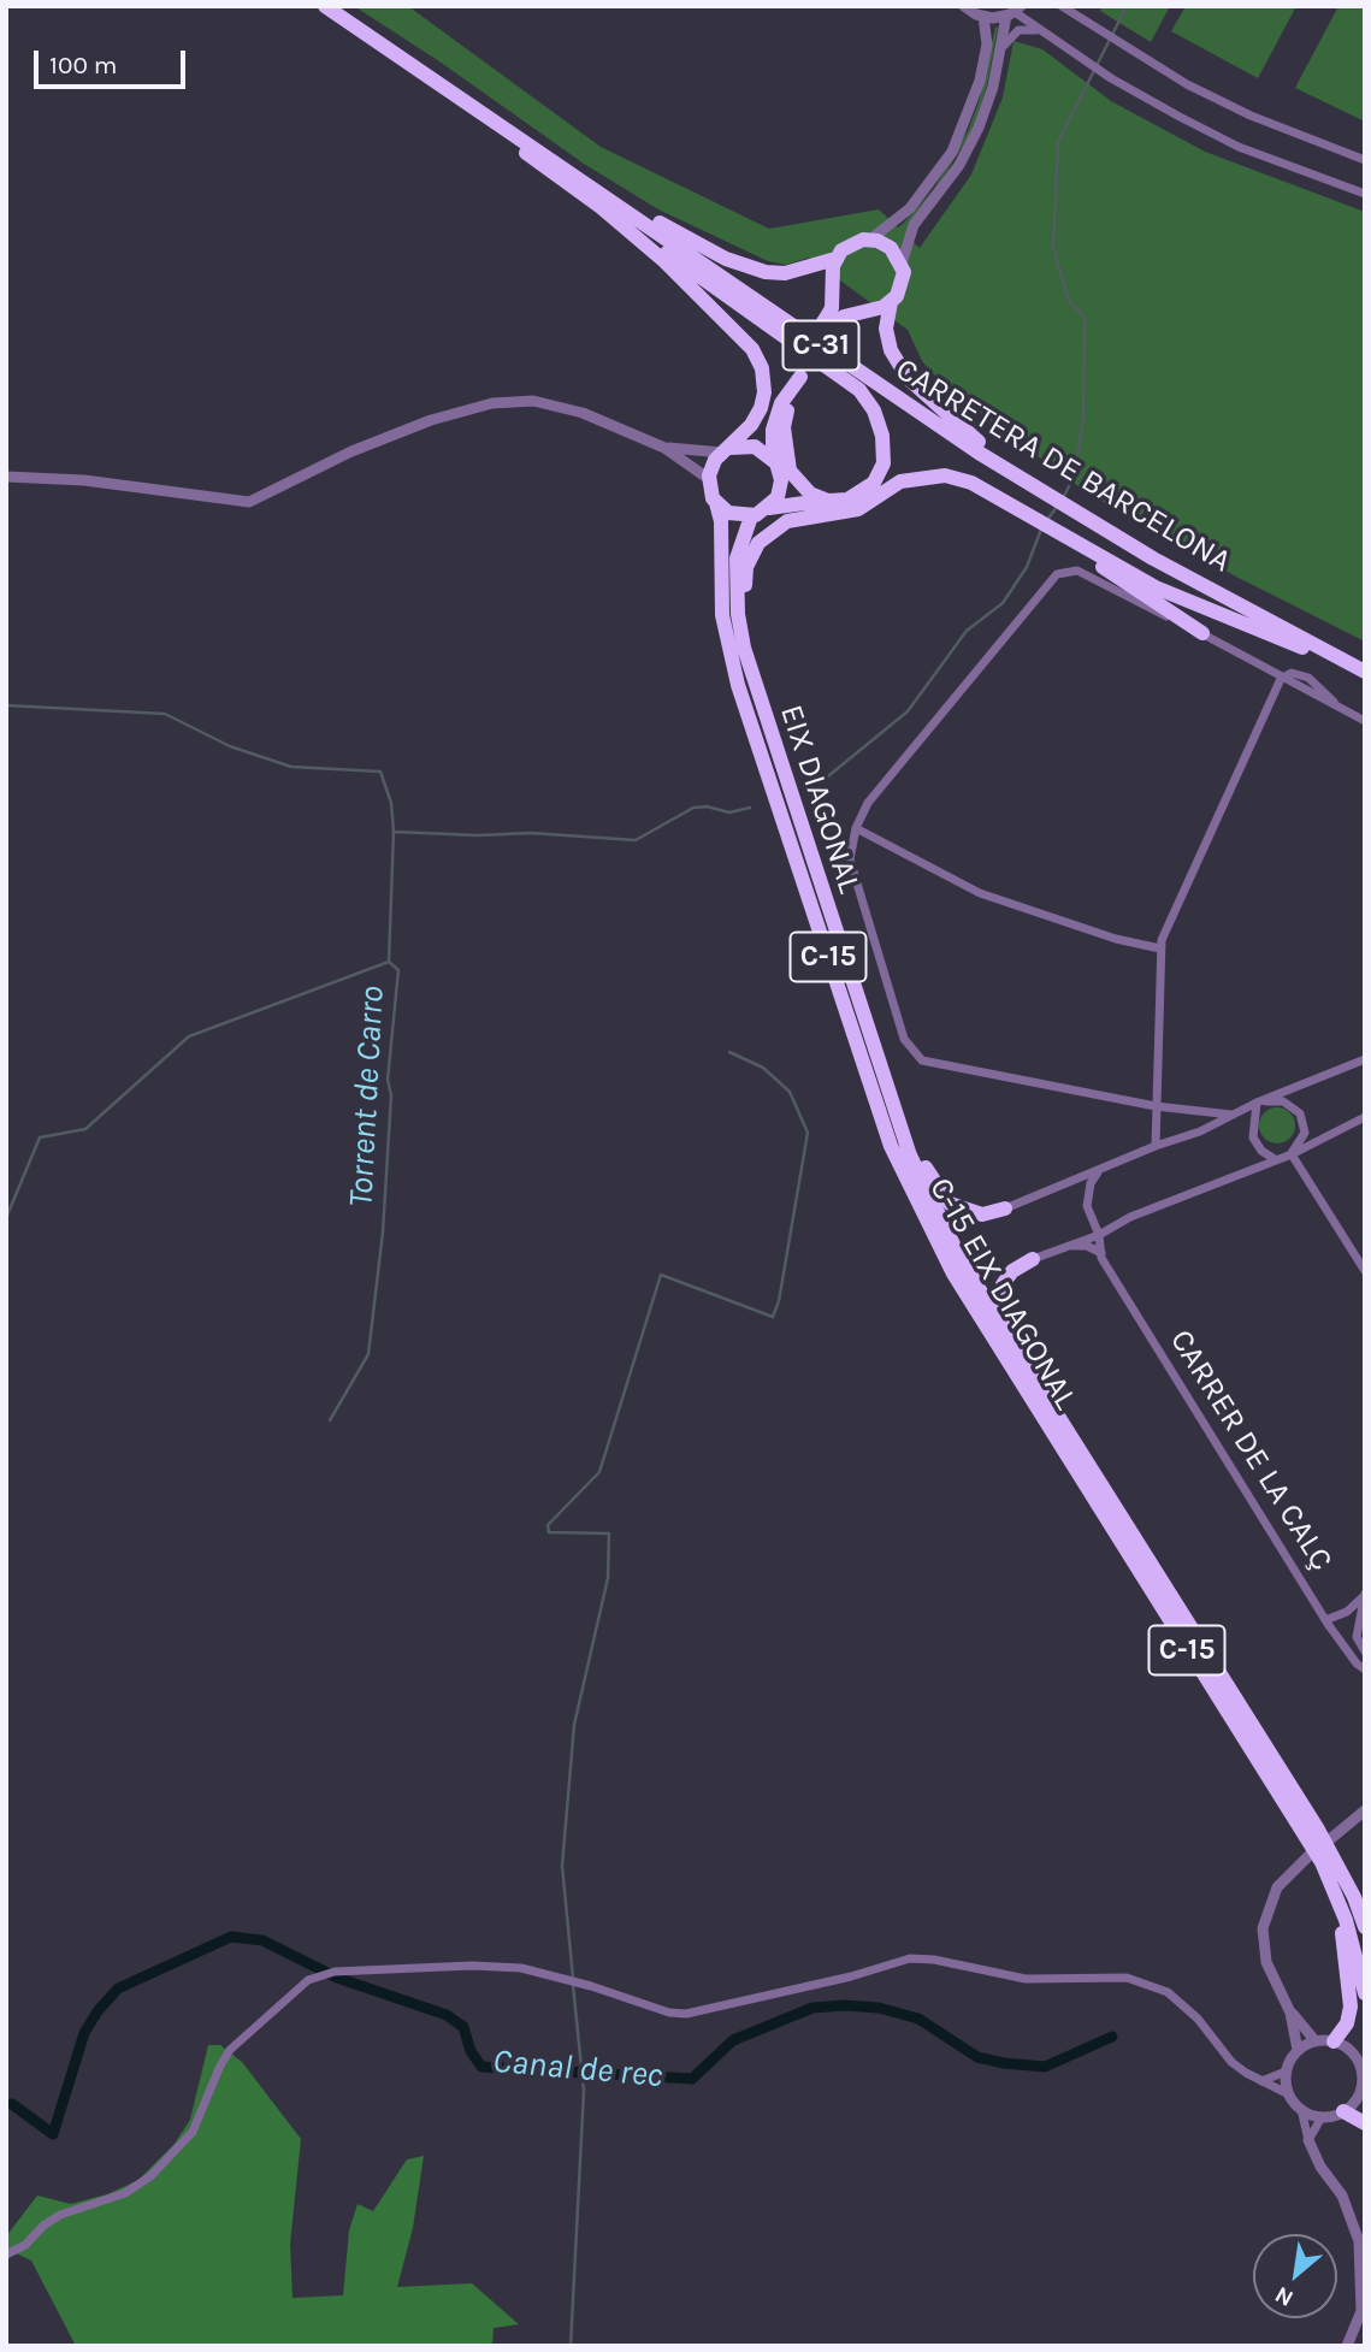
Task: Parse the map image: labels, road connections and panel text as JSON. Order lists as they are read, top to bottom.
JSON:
{
  "streets": {
    "highway": [
      "C-31",
      "CARRETERA DE BARCELONA",
      "EIX DIAGONAL",
      "C-15",
      "C-15 EIX DIAGONAL"
    ],
    "street": ["CARRER DE LA CALÇ"]
  },
  "crossings": [
    ["EIX DIAGONAL", "C-15"],
    ["EIX DIAGONAL", "C-15 EIX DIAGONAL"],
    ["C-15", "C-15 EIX DIAGONAL"]
  ],
  "water": ["Torrent de Carro", "Canal de rec"],
  "scale_bar": "100 m",
  "north": "bottom left"
}
